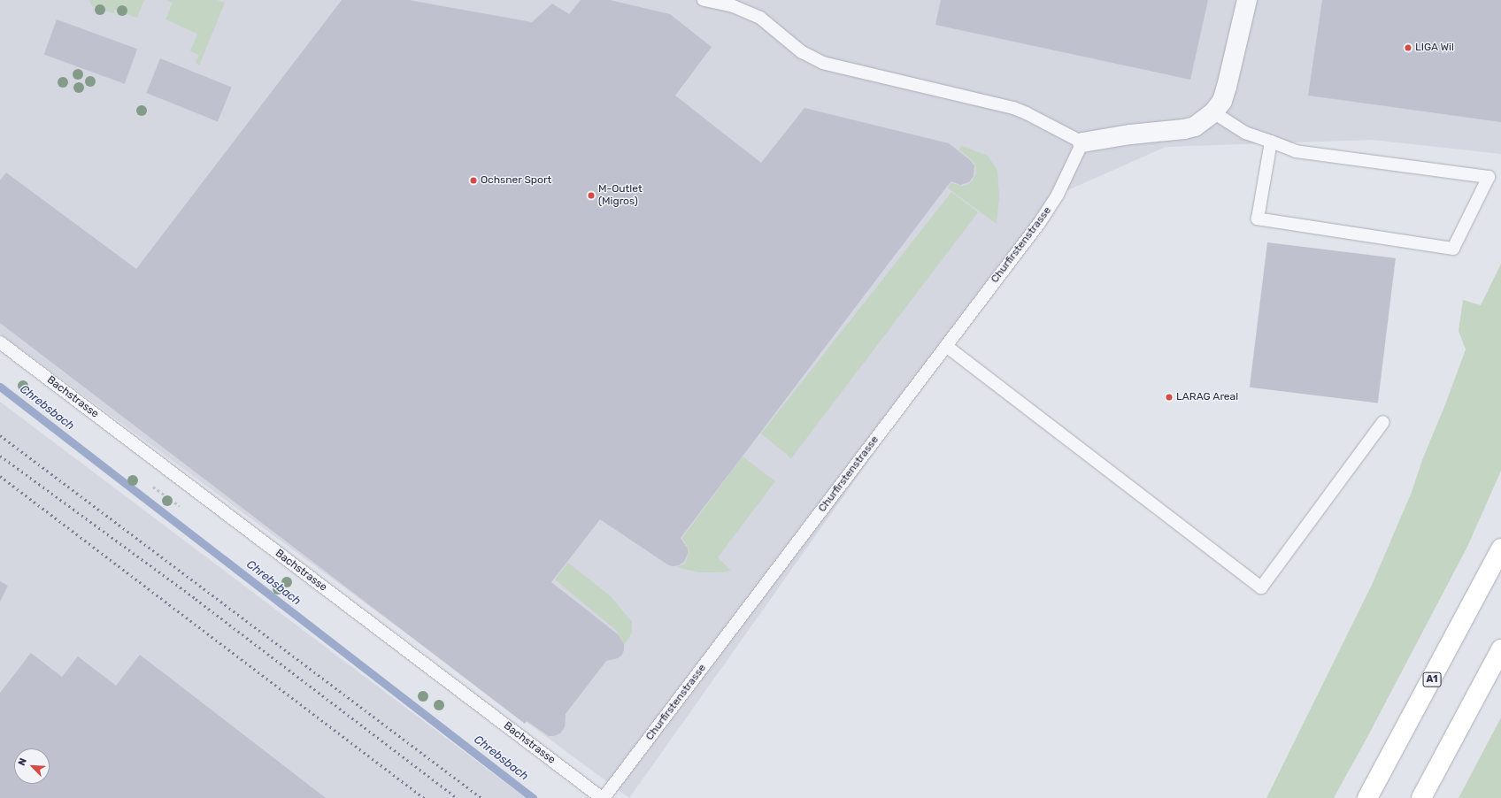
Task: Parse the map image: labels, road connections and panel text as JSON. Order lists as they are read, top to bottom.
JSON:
{
  "streets": {
    "highway": ["A1"],
    "lane": ["Churfirstenstrasse", "Bachstrasse"]
  },
  "crossings": [
    ["Churfirstenstrasse", "Bachstrasse"]
  ],
  "water": ["Chrebsbach"],
  "places": [
    "LIGA Wil",
    "Ochsner Sport",
    "M-Outlet (Migros)",
    "LARAG Areal"
  ],
  "north": "top left"
}
